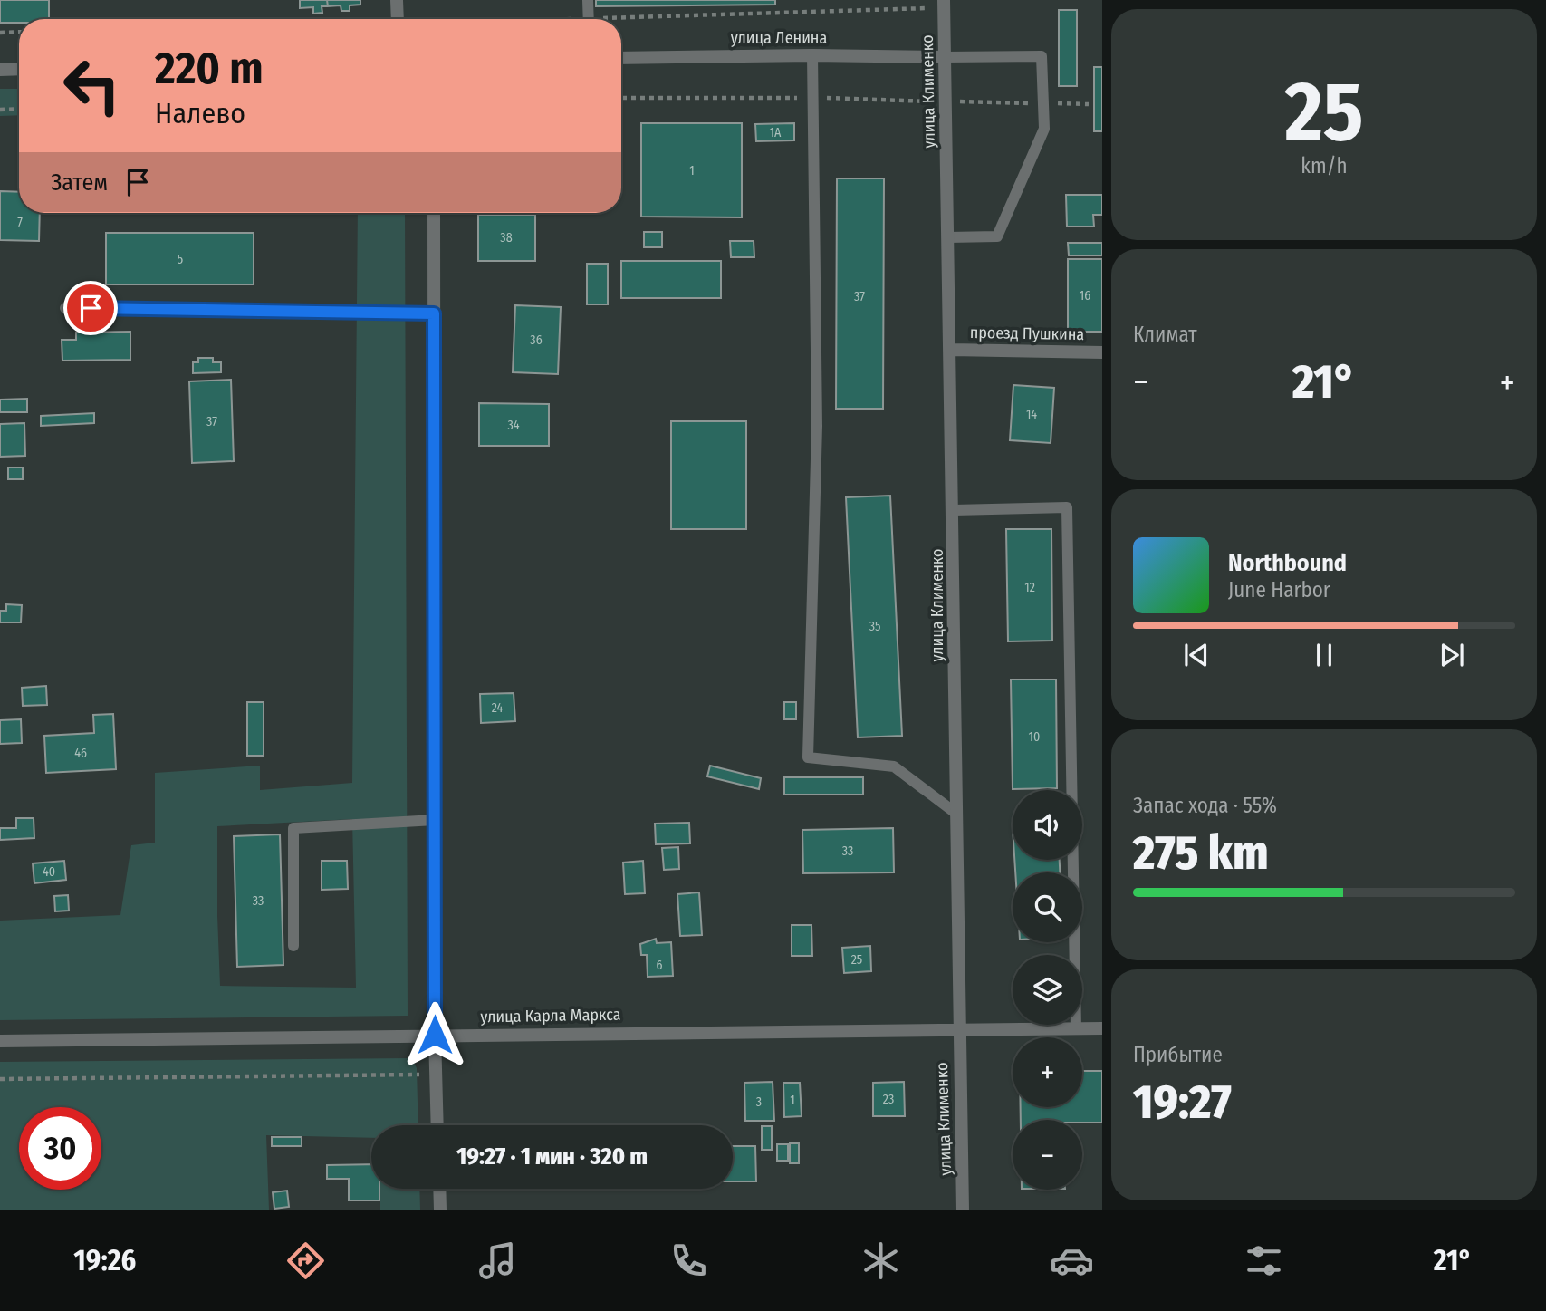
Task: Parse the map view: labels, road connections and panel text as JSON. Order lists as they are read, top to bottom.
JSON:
{
  "streets": {
    "street": [
      "улица Ленина",
      "улица Клименко",
      "проезд Пушкина",
      "улица Карла Маркса"
    ]
  },
  "crossings": [
    ["улица Ленина", "улица Клименко"],
    ["улица Клименко", "проезд Пушкина"],
    ["улица Клименко", "улица Карла Маркса"]
  ],
  "house_numbers": [
    "1А",
    "1",
    "7",
    "38",
    "5",
    "16",
    "37",
    "36",
    "14",
    "37",
    "34",
    "12",
    "35",
    "24",
    "10",
    "46",
    "33",
    "40",
    "33",
    "25",
    "6",
    "23",
    "1",
    "3"
  ],
  "page": {
    "tile": [
      ["25", "km/h"],
      "Климат",
      ["Запас хода · 55%", "275 km"],
      ["Прибытие", "19:27"]
    ],
    "turn": ["220 m", "Налево"],
    "then": "Затем",
    "heat": ["−", "21°", "+"],
    "song": ["Northbound", "June Harbor"],
    "map_buttons": ["+", "−"],
    "limit": "30",
    "trip": "19:27 · 1 мин · 320 m",
    "tabs": ["19:26", "21°"]
  }
}
